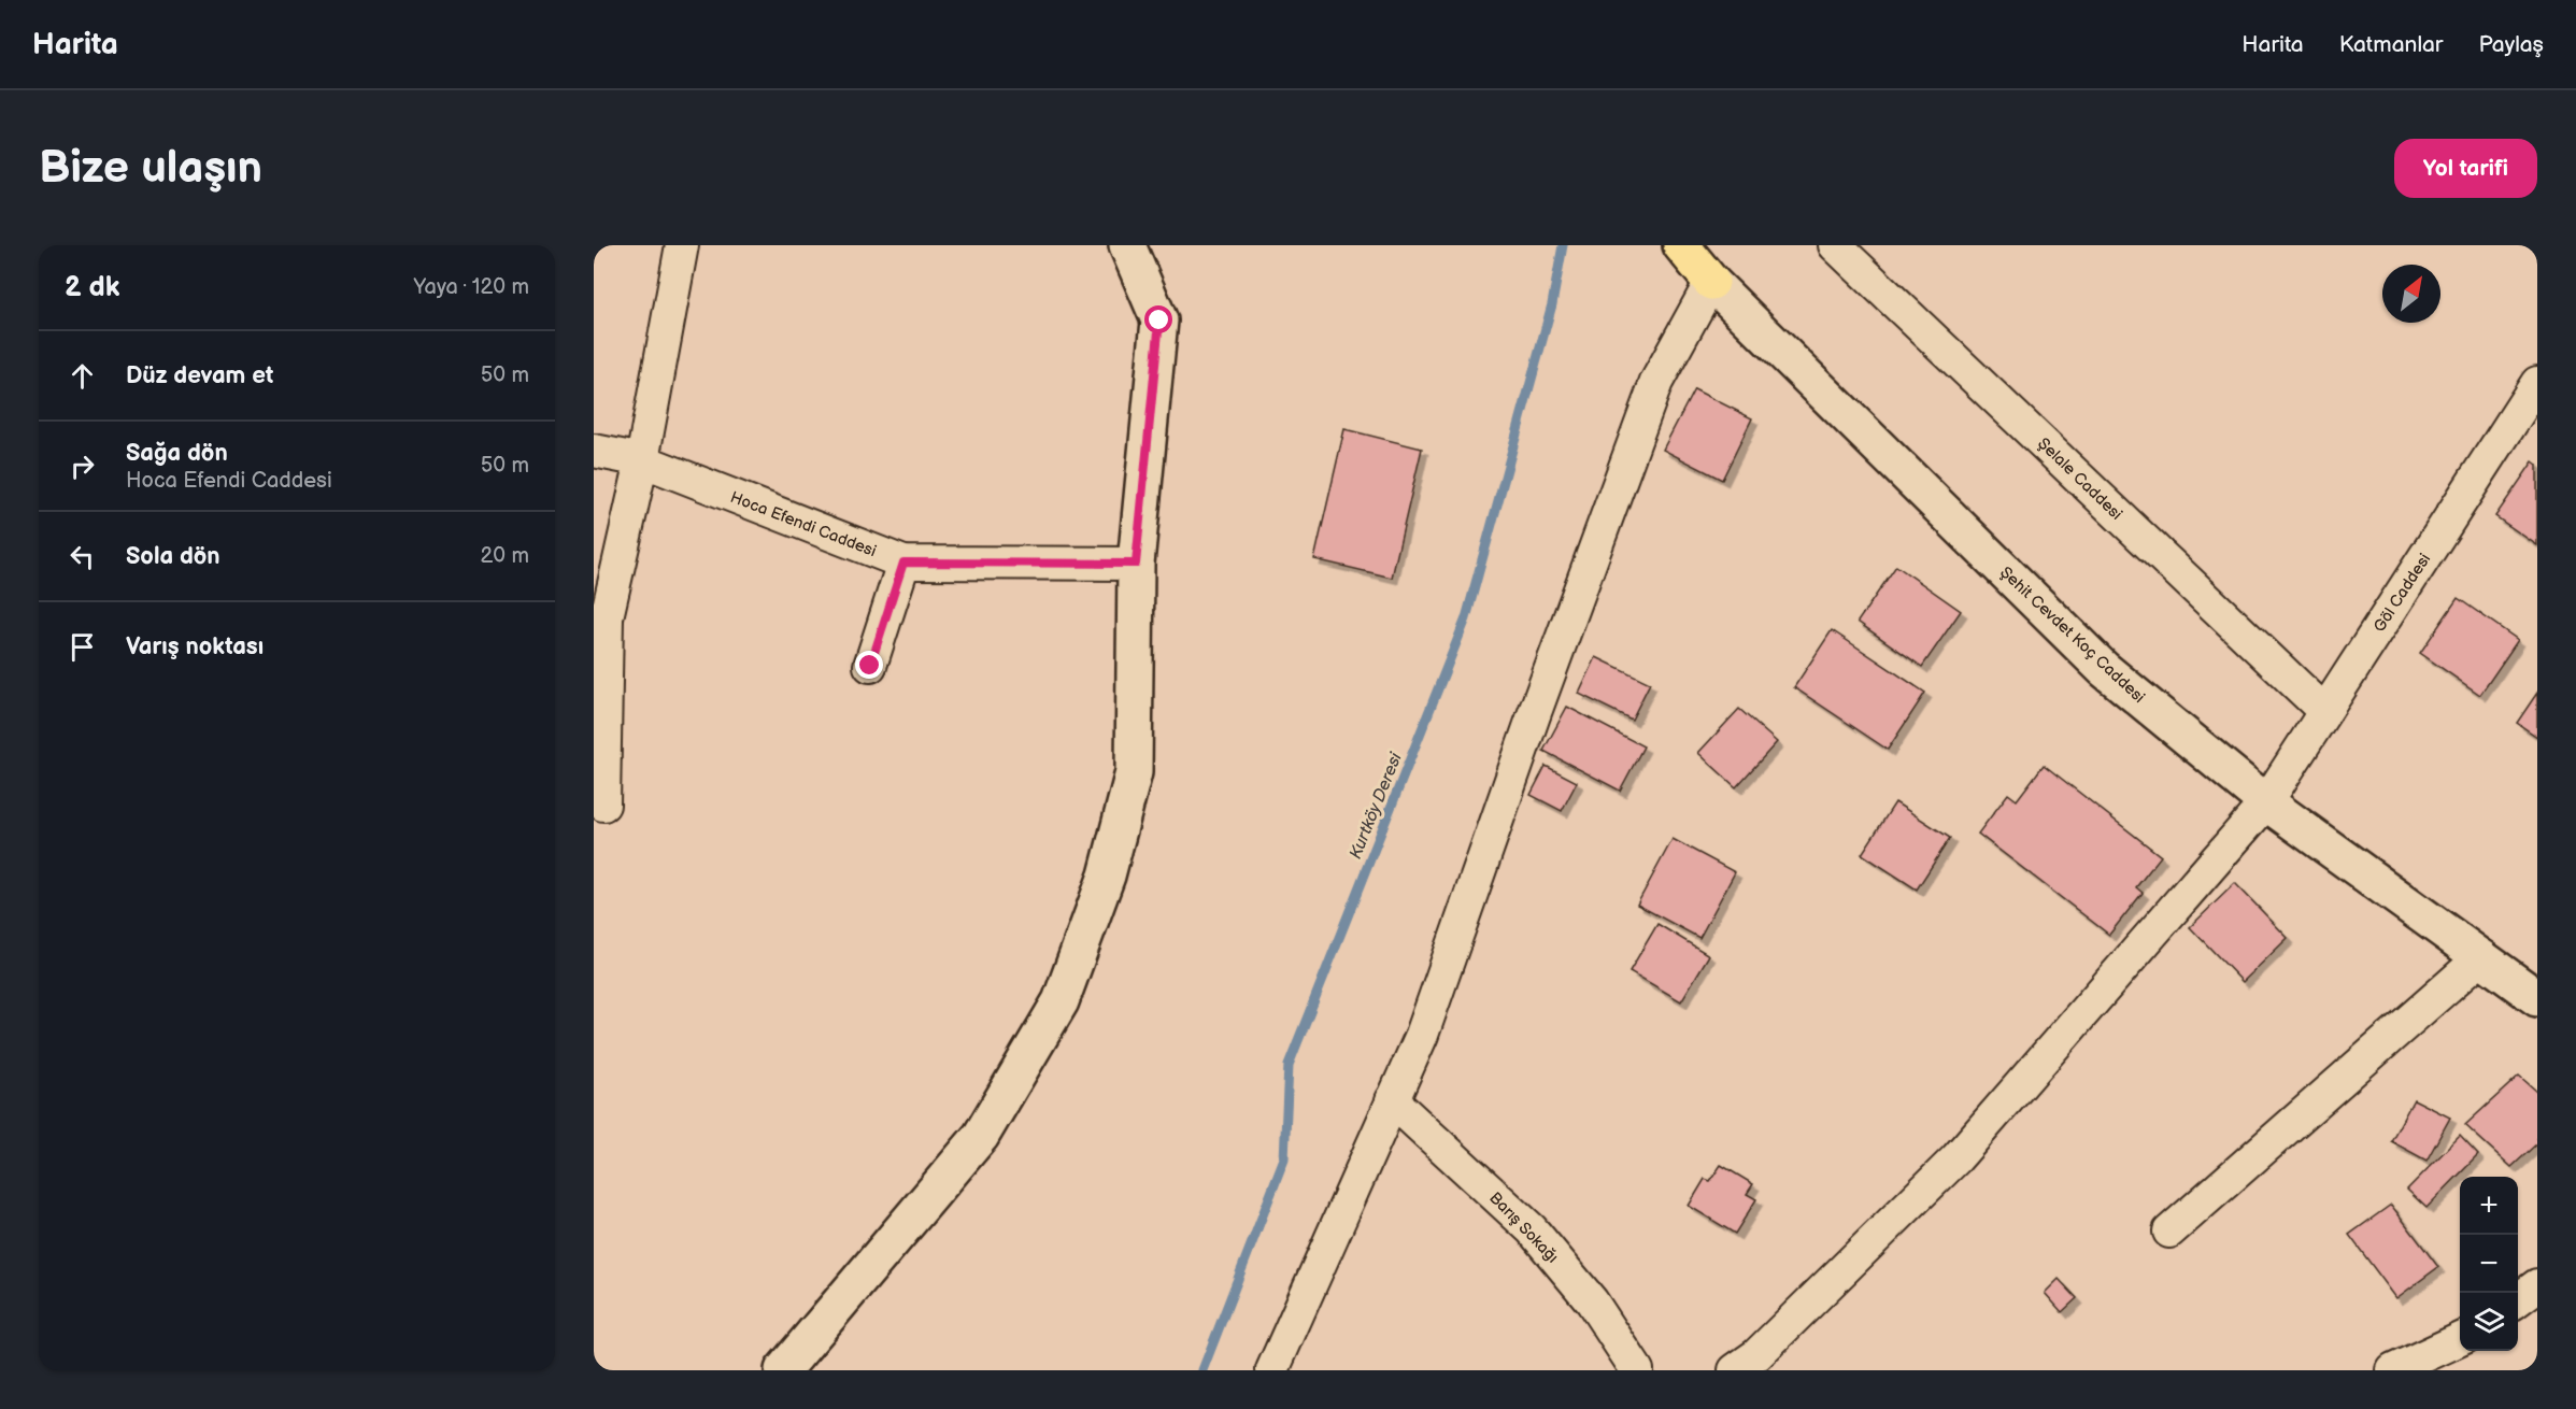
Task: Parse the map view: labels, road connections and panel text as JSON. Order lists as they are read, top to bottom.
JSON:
{
  "streets": {
    "main road": ["Şehit Cevdet Koç Caddesi"],
    "street": [
      "Şelale Caddesi",
      "Hoca Efendi Caddesi",
      "Göl Caddesi",
      "Barış Sokağı"
    ]
  },
  "crossings": [
    ["Şelale Caddesi", "Göl Caddesi"],
    ["Göl Caddesi", "Şehit Cevdet Koç Caddesi"]
  ],
  "water": ["Kurtköy Deresi"],
  "north": "top right",
  "page": {
    "header": "Harita",
    "nav": ["Harita", "Katmanlar", "Paylaş"],
    "buttons": "Yol tarifi",
    "title": "Bize ulaşın",
    "heading": ["2 dk", "Yaya · 120 m"],
    "list": [
      ["Düz devam et", "50 m"],
      ["Sağa dön", "Hoca Efendi Caddesi", "50 m"],
      ["Sola dön", "20 m"],
      "Varış noktası"
    ],
    "map_buttons": ["+", "−"]
  }
}
